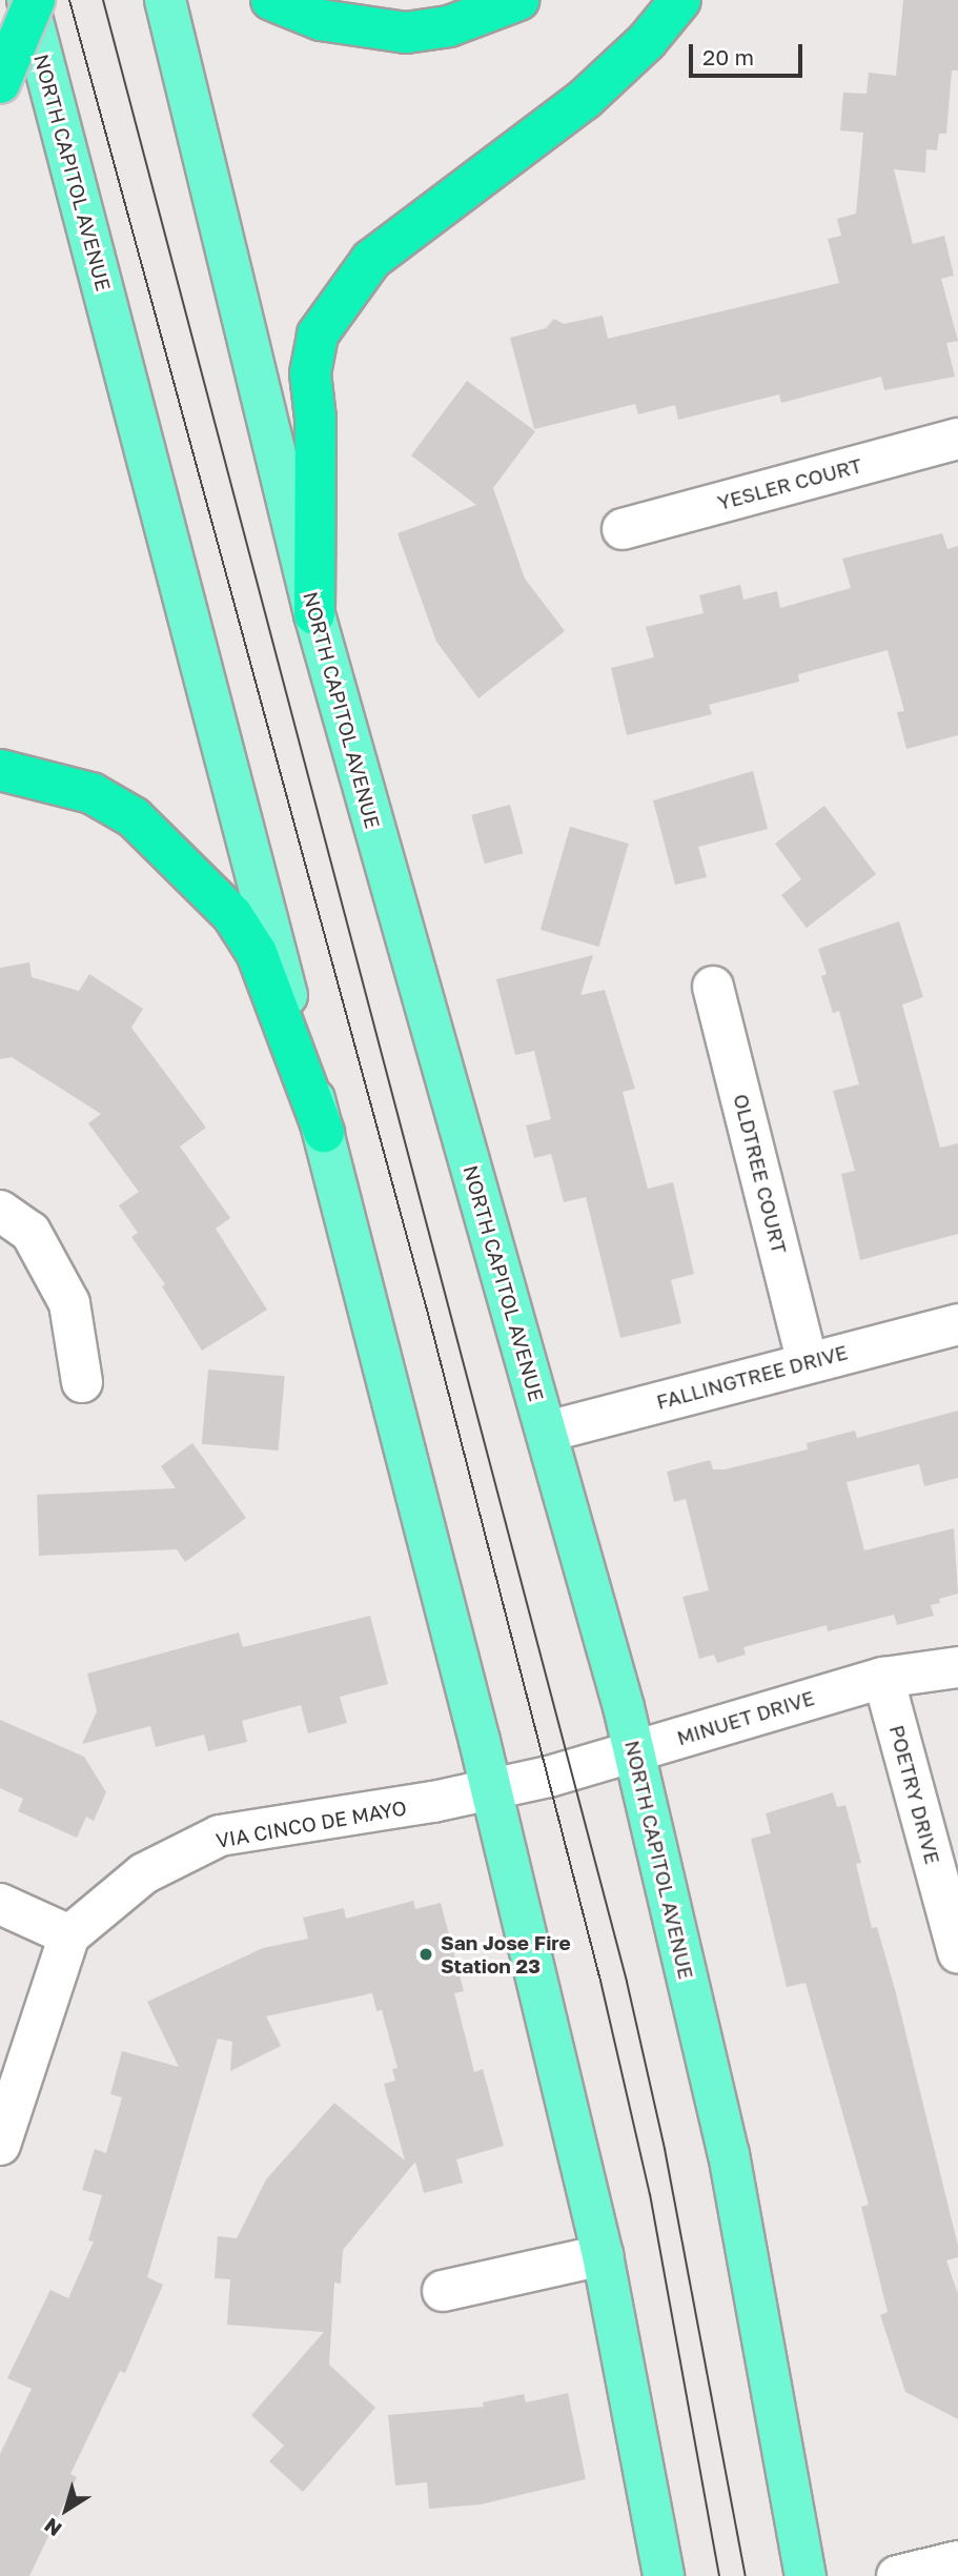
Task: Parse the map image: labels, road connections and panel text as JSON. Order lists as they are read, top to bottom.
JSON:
{
  "streets": {
    "main road": ["NORTH CAPITOL AVENUE"],
    "street": [
      "YESLER COURT",
      "OLDTREE COURT",
      "FALLINGTREE DRIVE",
      "MINUET DRIVE",
      "POETRY DRIVE",
      "VIA CINCO DE MAYO"
    ]
  },
  "crossings": [
    ["NORTH CAPITOL AVENUE", "FALLINGTREE DRIVE"],
    ["NORTH CAPITOL AVENUE", "MINUET DRIVE"],
    ["NORTH CAPITOL AVENUE", "VIA CINCO DE MAYO"],
    ["OLDTREE COURT", "FALLINGTREE DRIVE"],
    ["MINUET DRIVE", "POETRY DRIVE"],
    ["MINUET DRIVE", "VIA CINCO DE MAYO"]
  ],
  "places": ["San Jose Fire Station 23"],
  "scale_bar": "20 m",
  "north": "bottom left"
}
